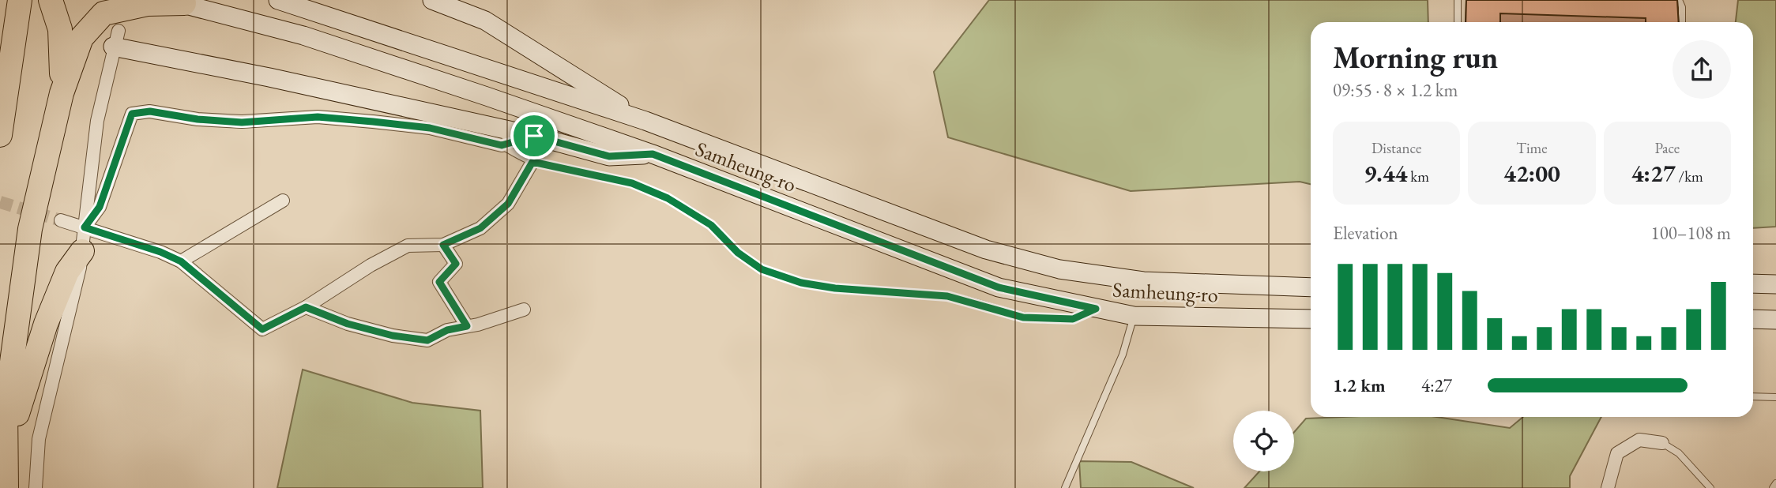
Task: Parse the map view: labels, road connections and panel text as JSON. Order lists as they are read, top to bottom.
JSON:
{
  "streets": {
    "main road": ["Samheung-ro"]
  },
  "page": {
    "heading": ["Morning run", "09:55 · 8 × 1.2 km"],
    "stats": [
      ["Distance", "9.44 km"],
      ["Time", "42:00"],
      ["Pace", "4:27 /km"]
    ],
    "chart": ["Elevation", "100–108 m"],
    "list": [
      {
        "name": "1.2 km",
        "note": "4:27"
      }
    ]
  }
}
